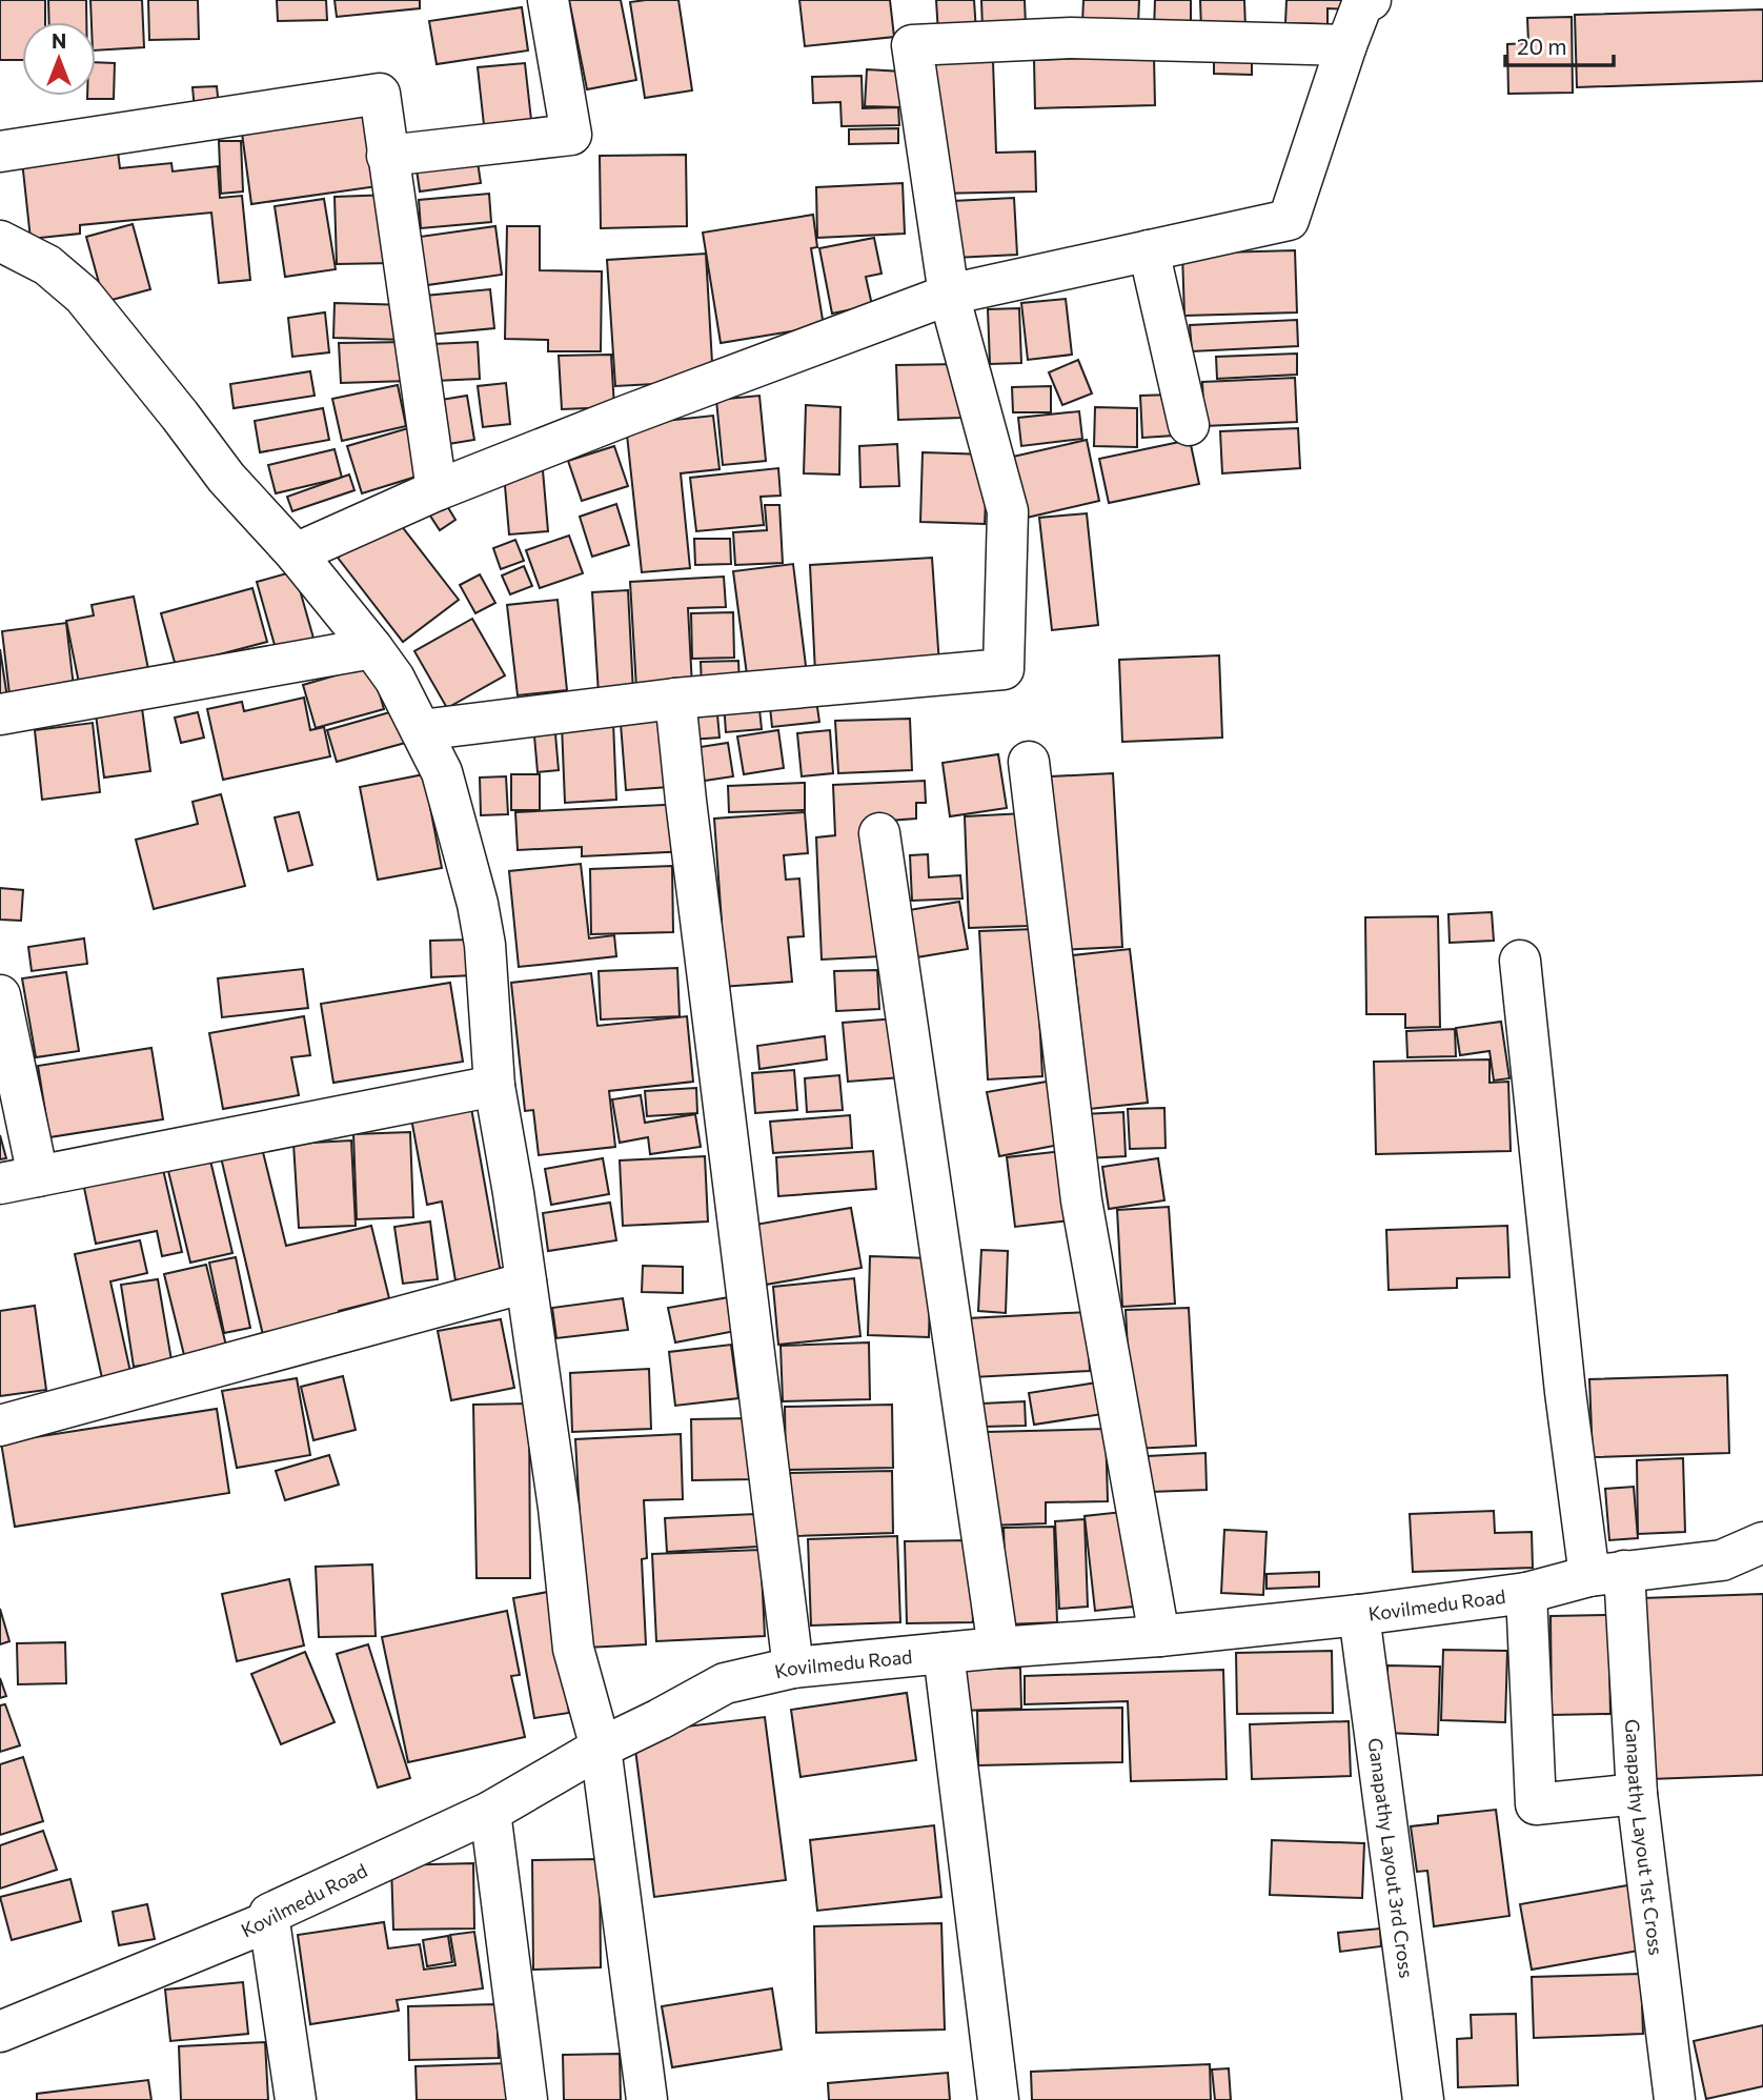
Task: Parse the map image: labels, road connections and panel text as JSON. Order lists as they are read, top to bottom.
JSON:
{
  "streets": {
    "street": ["Kovilmedu Road", "Ganapathy Layout 1st Cross", "Ganapathy Layout 3rd Cross"]
  },
  "crossings": [
    ["Kovilmedu Road", "Ganapathy Layout 1st Cross"],
    ["Kovilmedu Road", "Ganapathy Layout 3rd Cross"]
  ],
  "scale_bar": "20 m",
  "north": "top"
}
